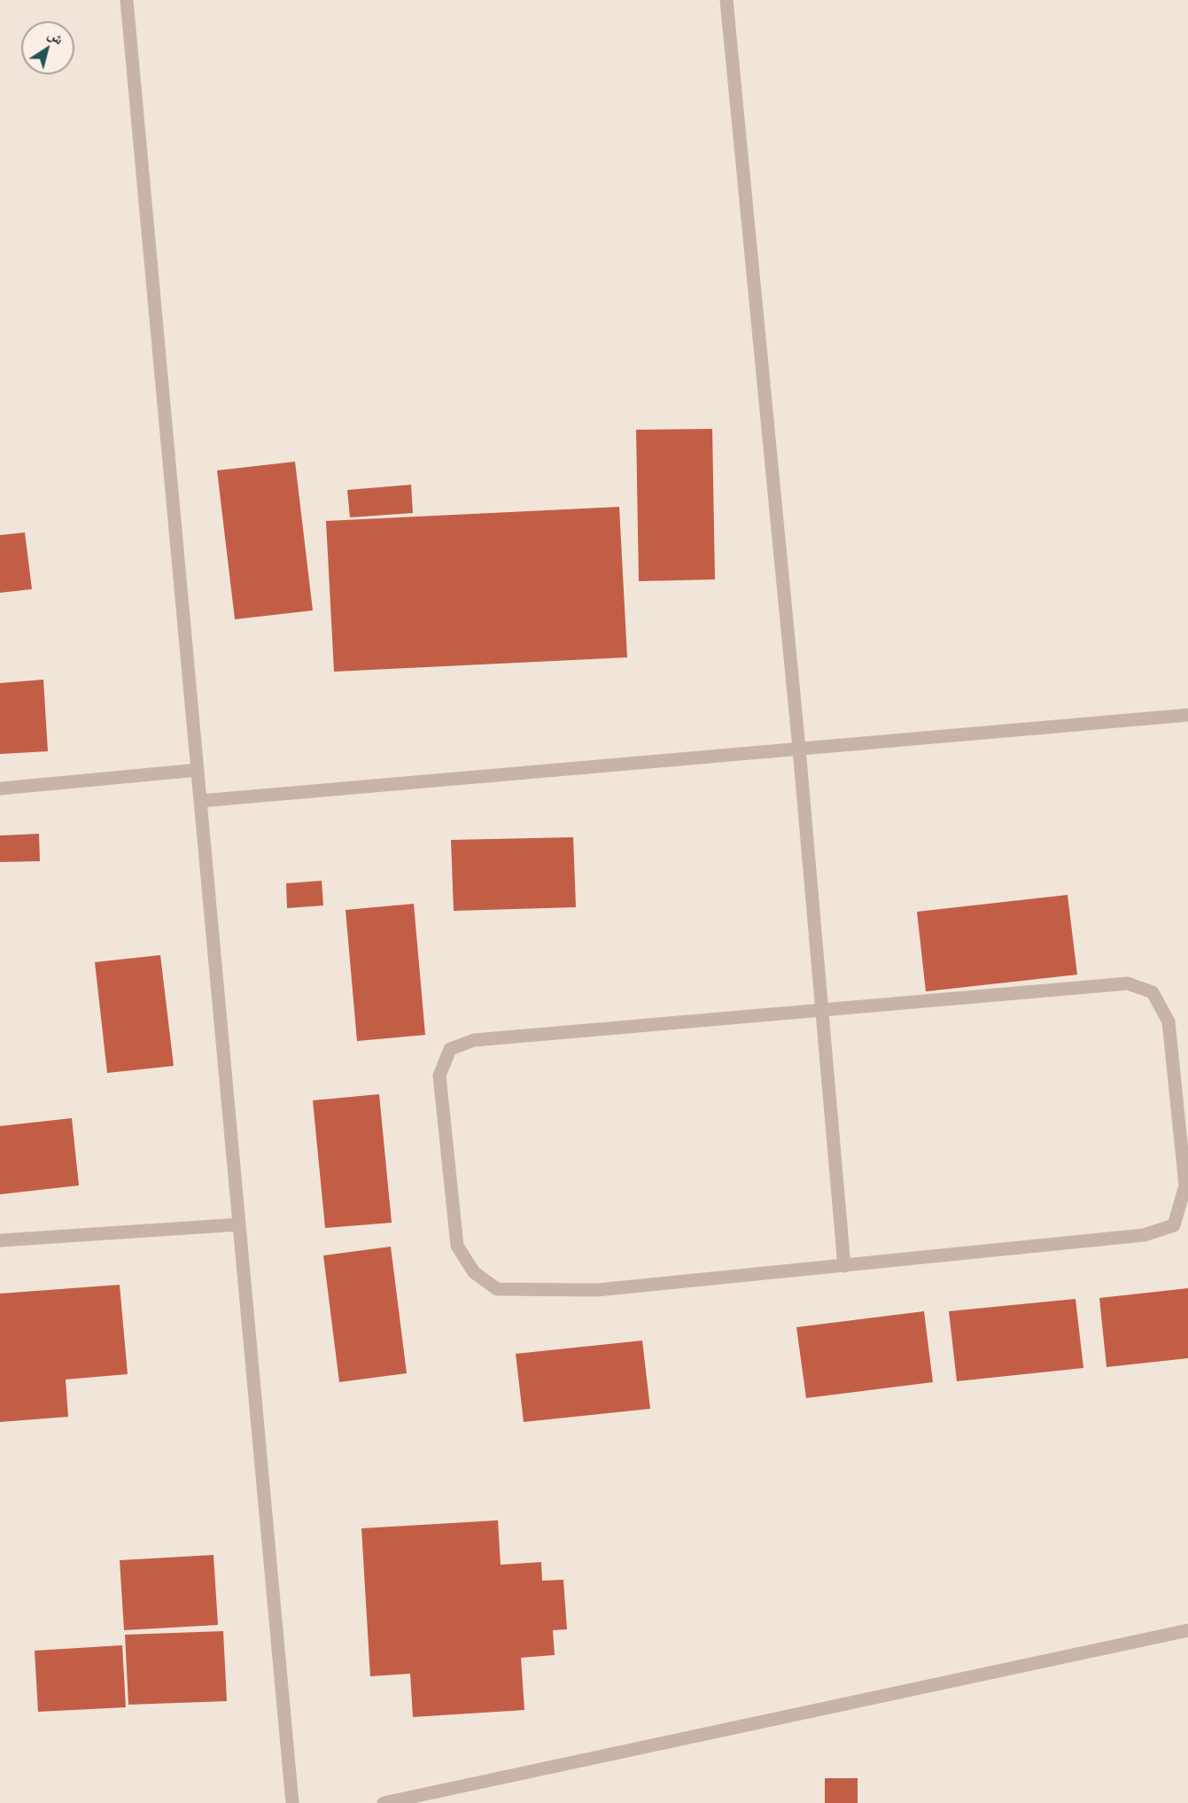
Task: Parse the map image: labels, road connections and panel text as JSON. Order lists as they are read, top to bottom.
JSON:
{
  "north": "top right"
}
